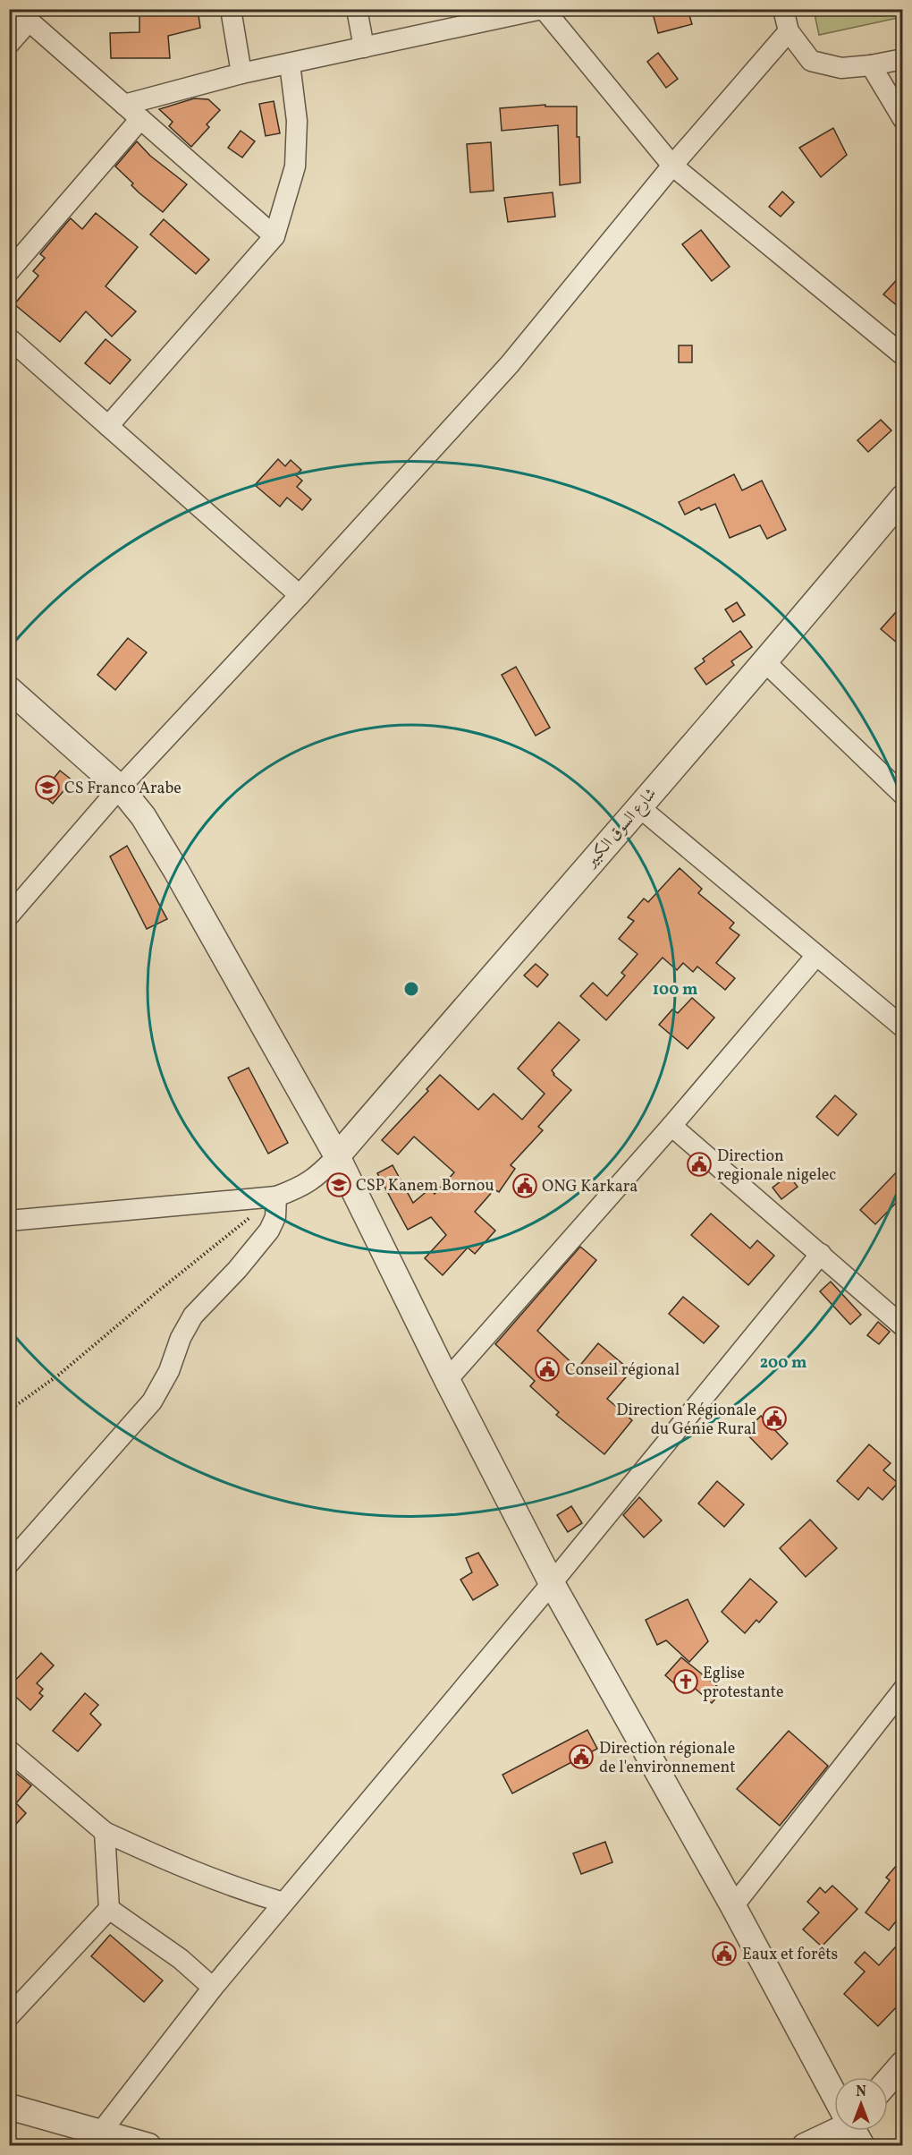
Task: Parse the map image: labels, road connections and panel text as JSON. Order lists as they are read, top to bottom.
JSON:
{
  "streets": {
    "street": ["شارع السوق الكبير"]
  },
  "places": {
    "school or university": ["CS Franco Arabe", "CSP Kanem Bornou"],
    "public building": [
      "Direction regionale nigelec",
      "ONG Karkara",
      "Conseil régional",
      "Direction Régionale du Génie Rural",
      "Direction régionale de l'environnement",
      "Eaux et forêts"
    ],
    "church": ["Eglise protestante"]
  },
  "north": "top",
  "rings": ["100 m", "200 m"]
}
